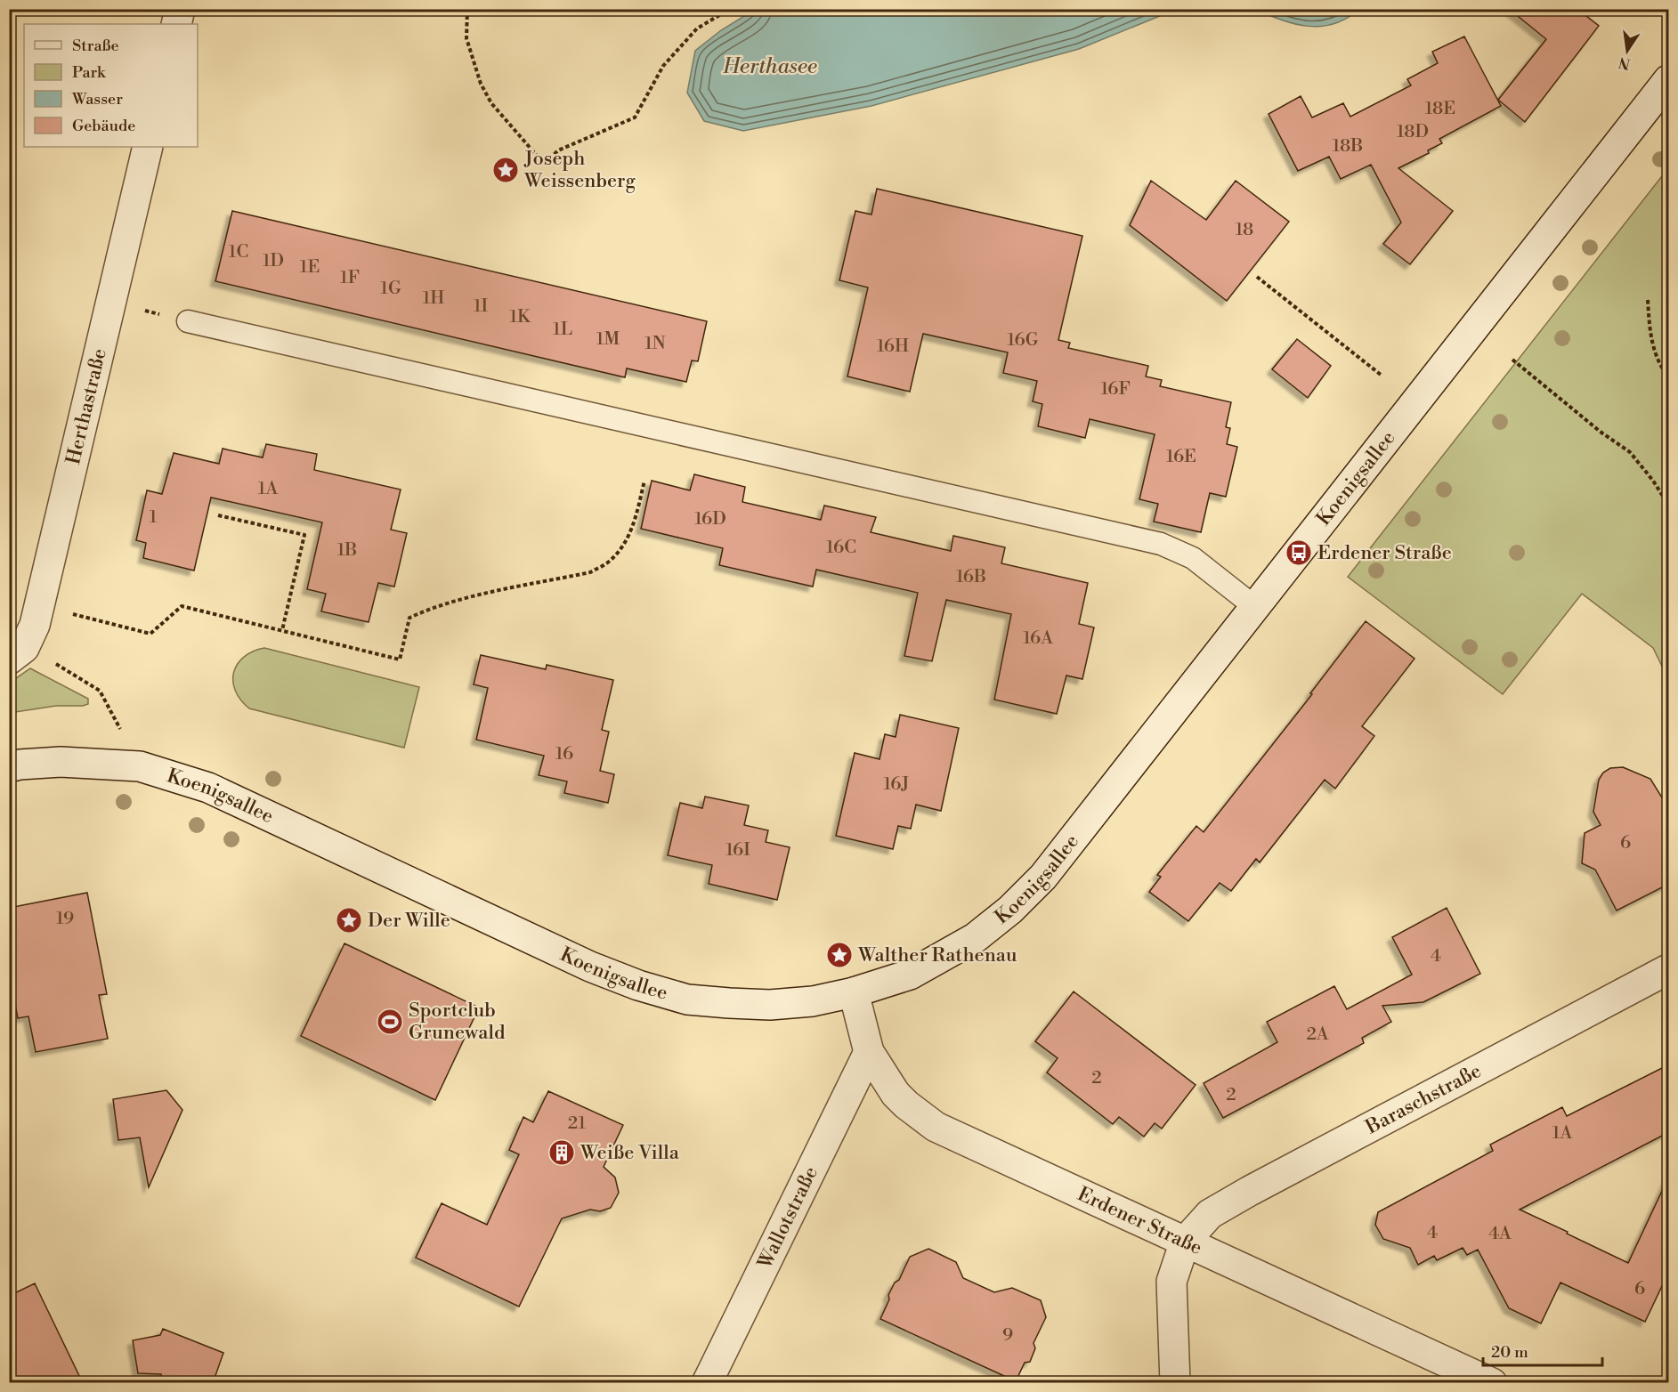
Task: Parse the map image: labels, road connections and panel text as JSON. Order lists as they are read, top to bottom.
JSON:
{
  "streets": {
    "street": [
      "Herthastraße",
      "Koenigsallee",
      "Baraschstraße",
      "Wallotstraße",
      "Erdener Straße"
    ]
  },
  "crossings": [
    ["Koenigsallee", "Erdener Straße"],
    ["Baraschstraße", "Erdener Straße"],
    ["Wallotstraße", "Erdener Straße"]
  ],
  "water": ["Herthasee"],
  "places": {
    "place": ["Joseph Weissenberg", "Der Wille", "Walther Rathenau"],
    "bus stop": ["Erdener Straße"],
    "sports": ["Sportclub Grunewald"],
    "building": ["Weiße Villa"]
  },
  "house_numbers": [
    "18E",
    "18D",
    "18B",
    "18",
    "1C",
    "1D",
    "1E",
    "1F",
    "1G",
    "1H",
    "1I",
    "1K",
    "1L",
    "1M",
    "16G",
    "1N",
    "16H",
    "16F",
    "16E",
    "1A",
    "1",
    "16D",
    "16C",
    "1B",
    "16B",
    "16A",
    "16",
    "16J",
    "6",
    "16I",
    "19",
    "4",
    "2A",
    "2",
    "2",
    "21",
    "1A",
    "4",
    "4A",
    "6",
    "9"
  ],
  "legend": [
    "Straße",
    "Park",
    "Wasser",
    "Gebäude"
  ],
  "scale_bar": "20 m",
  "north": "bottom"
}
